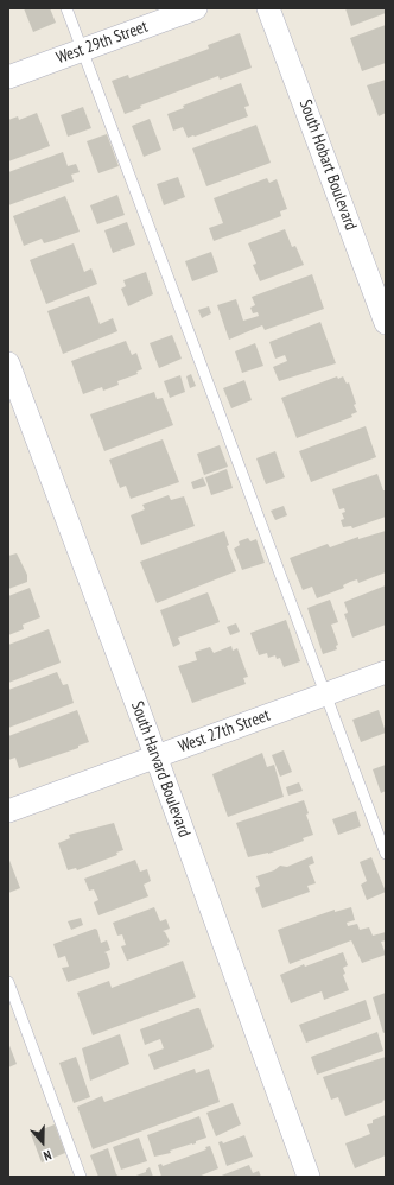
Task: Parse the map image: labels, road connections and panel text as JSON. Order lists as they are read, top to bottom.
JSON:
{
  "streets": {
    "street": [
      "West 29th Street",
      "South Hobart Boulevard",
      "West 27th Street",
      "South Harvard Boulevard"
    ]
  },
  "crossings": [
    ["West 27th Street", "South Harvard Boulevard"]
  ],
  "north": "bottom"
}
